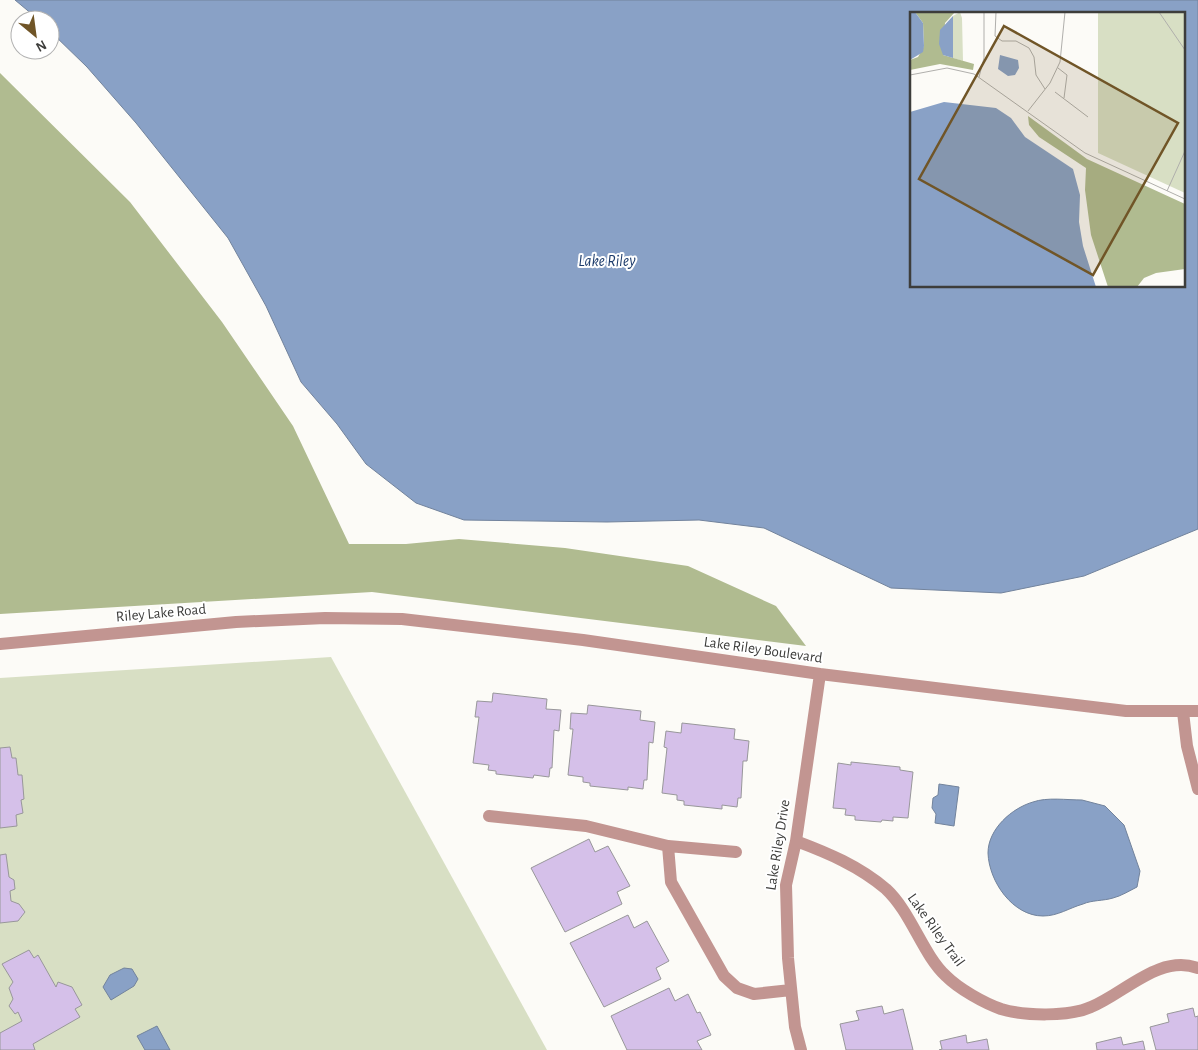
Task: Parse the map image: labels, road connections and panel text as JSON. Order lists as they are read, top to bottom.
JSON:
{
  "streets": {
    "street": [
      "Riley Lake Road",
      "Lake Riley Boulevard",
      "Lake Riley Drive",
      "Lake Riley Trail"
    ]
  },
  "crossings": [
    ["Riley Lake Road", "Lake Riley Boulevard"],
    ["Lake Riley Boulevard", "Lake Riley Drive"],
    ["Lake Riley Drive", "Lake Riley Trail"]
  ],
  "water": ["Lake Riley"],
  "north": "bottom right"
}
